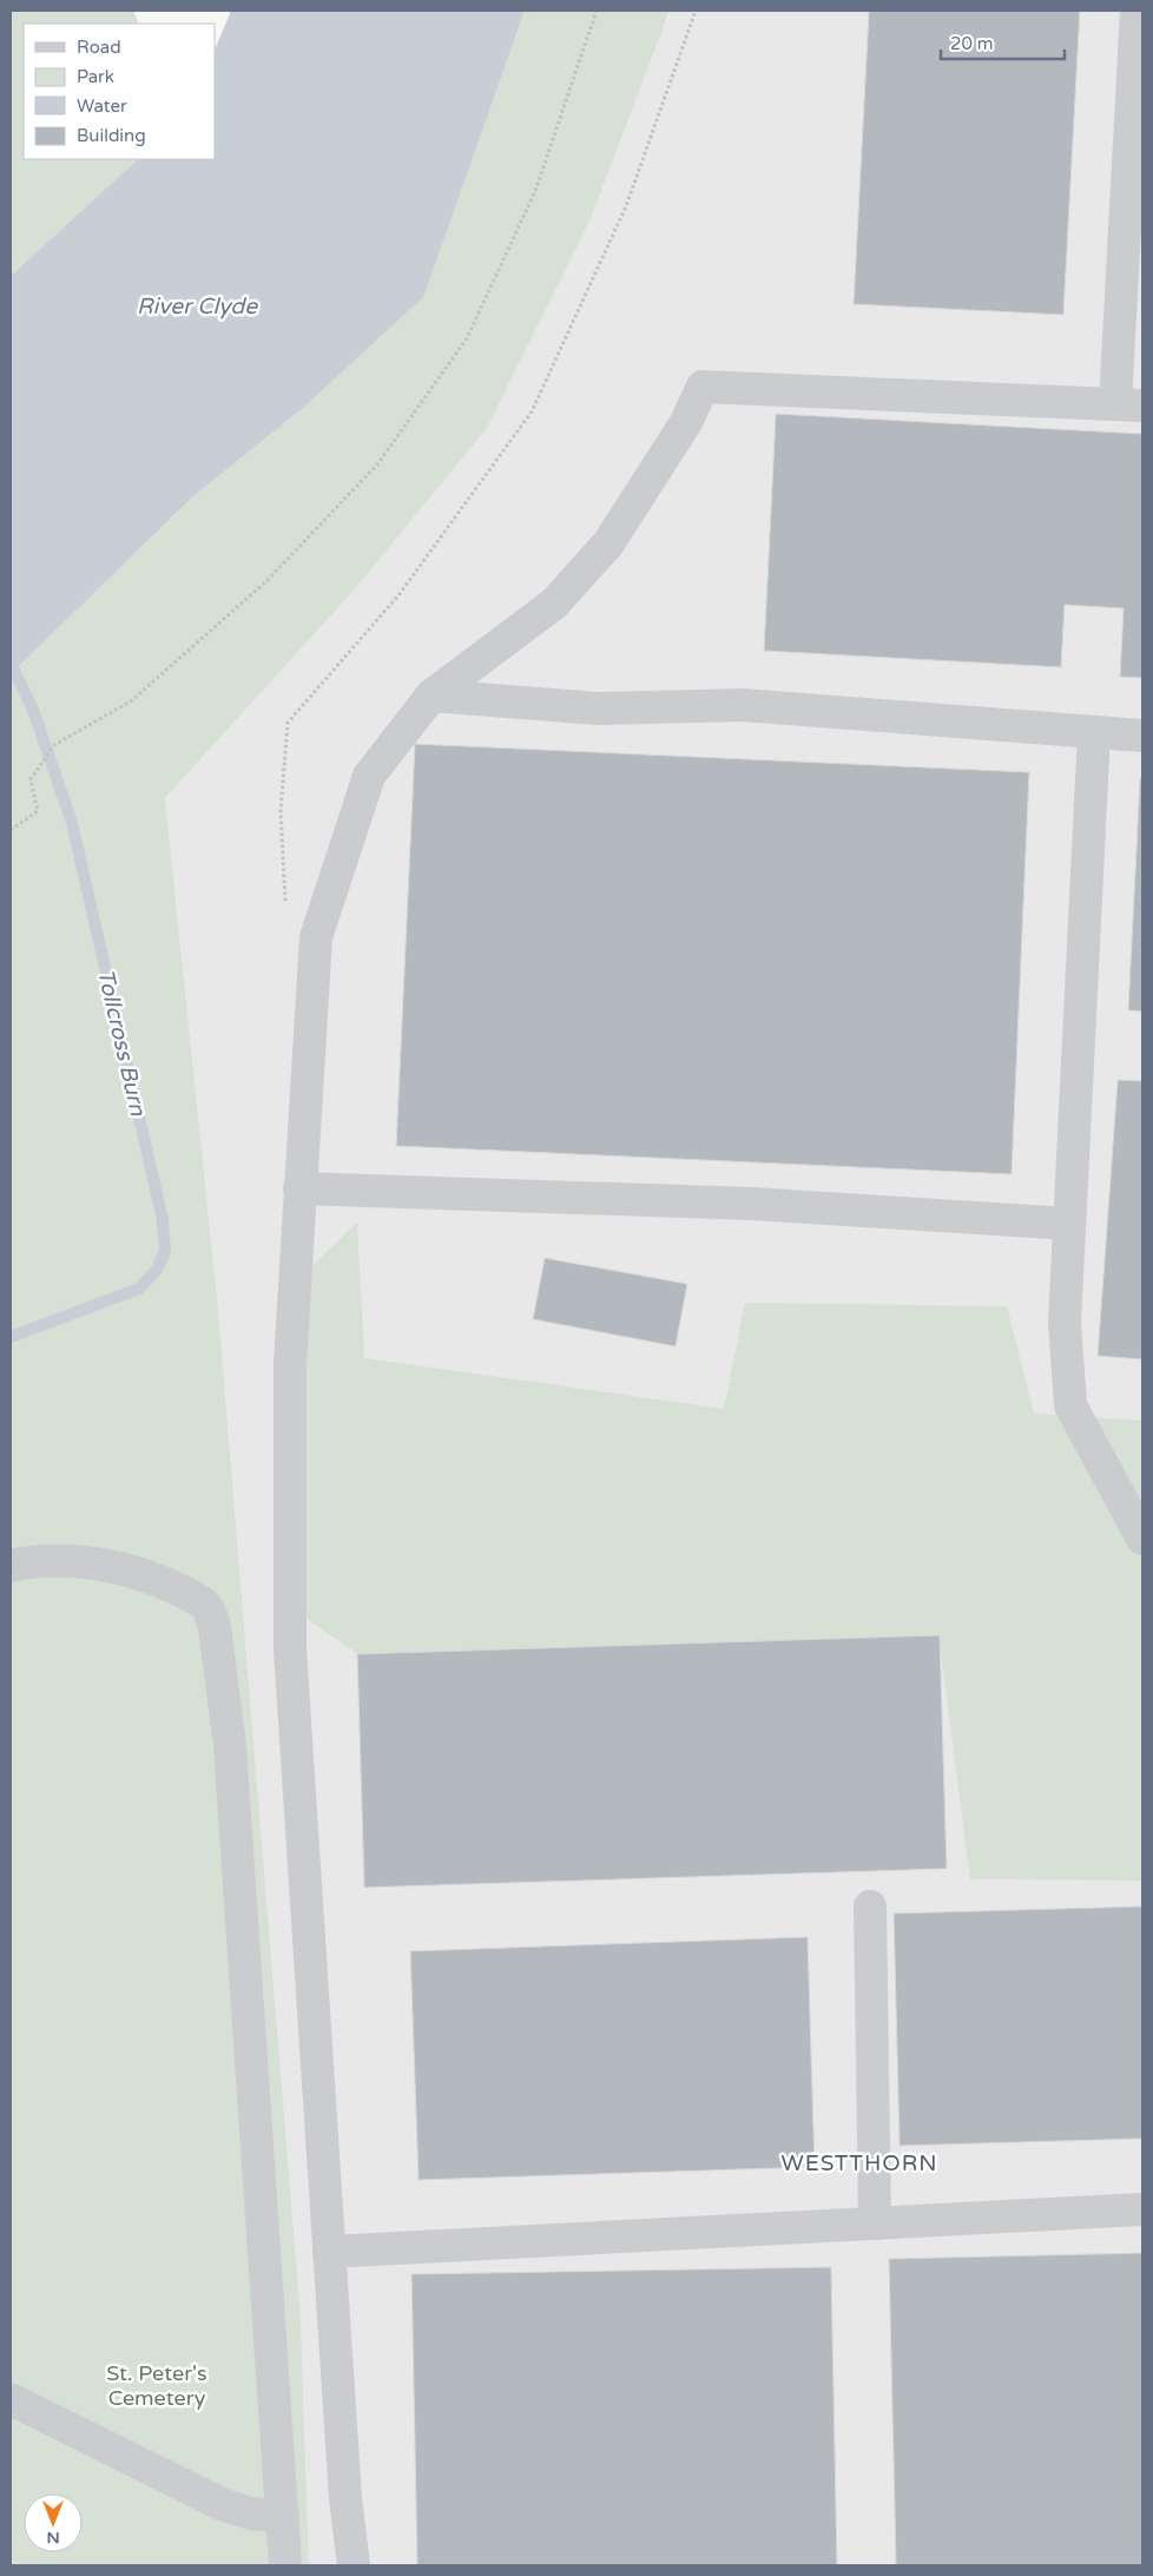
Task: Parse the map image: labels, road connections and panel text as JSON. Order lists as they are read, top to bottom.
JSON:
{
  "districts": ["WESTTHORN"],
  "water": ["River Clyde", "Tollcross Burn"],
  "parks": ["St. Peter's Cemetery"],
  "legend": [
    "Road",
    "Park",
    "Water",
    "Building"
  ],
  "scale_bar": "20 m",
  "north": "bottom"
}
